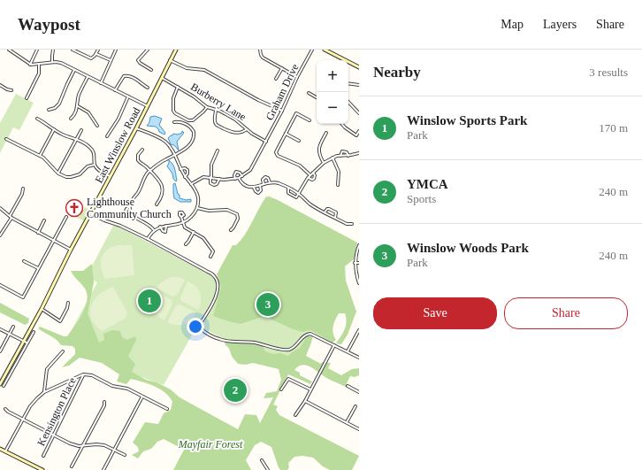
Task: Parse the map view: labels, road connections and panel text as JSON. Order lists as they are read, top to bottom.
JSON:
{
  "streets": {
    "main road": ["East Winslow Road"],
    "street": ["Graham Drive", "Burberry Lane", "Kensington Place"]
  },
  "crossings": [
    ["Graham Drive", "Burberry Lane"],
    ["Burberry Lane", "East Winslow Road"]
  ],
  "parks": ["Mayfair Forest"],
  "places": {
    "church": ["Lighthouse Community Church"]
  },
  "page": {
    "header": "Waypost",
    "nav": ["Map", "Layers", "Share"],
    "heading": ["Nearby", "3 results"],
    "map_buttons": ["+", "−"],
    "list": [
      {
        "mark": "1",
        "name": "Winslow Sports Park",
        "note": "Park",
        "value": "170 m"
      },
      {
        "mark": "2",
        "name": "YMCA",
        "note": "Sports",
        "value": "240 m"
      },
      {
        "mark": "3",
        "name": "Winslow Woods Park",
        "note": "Park",
        "value": "240 m"
      }
    ],
    "buttons": ["Save", "Share"],
    "pins": ["1", "3", "2"]
  }
}
